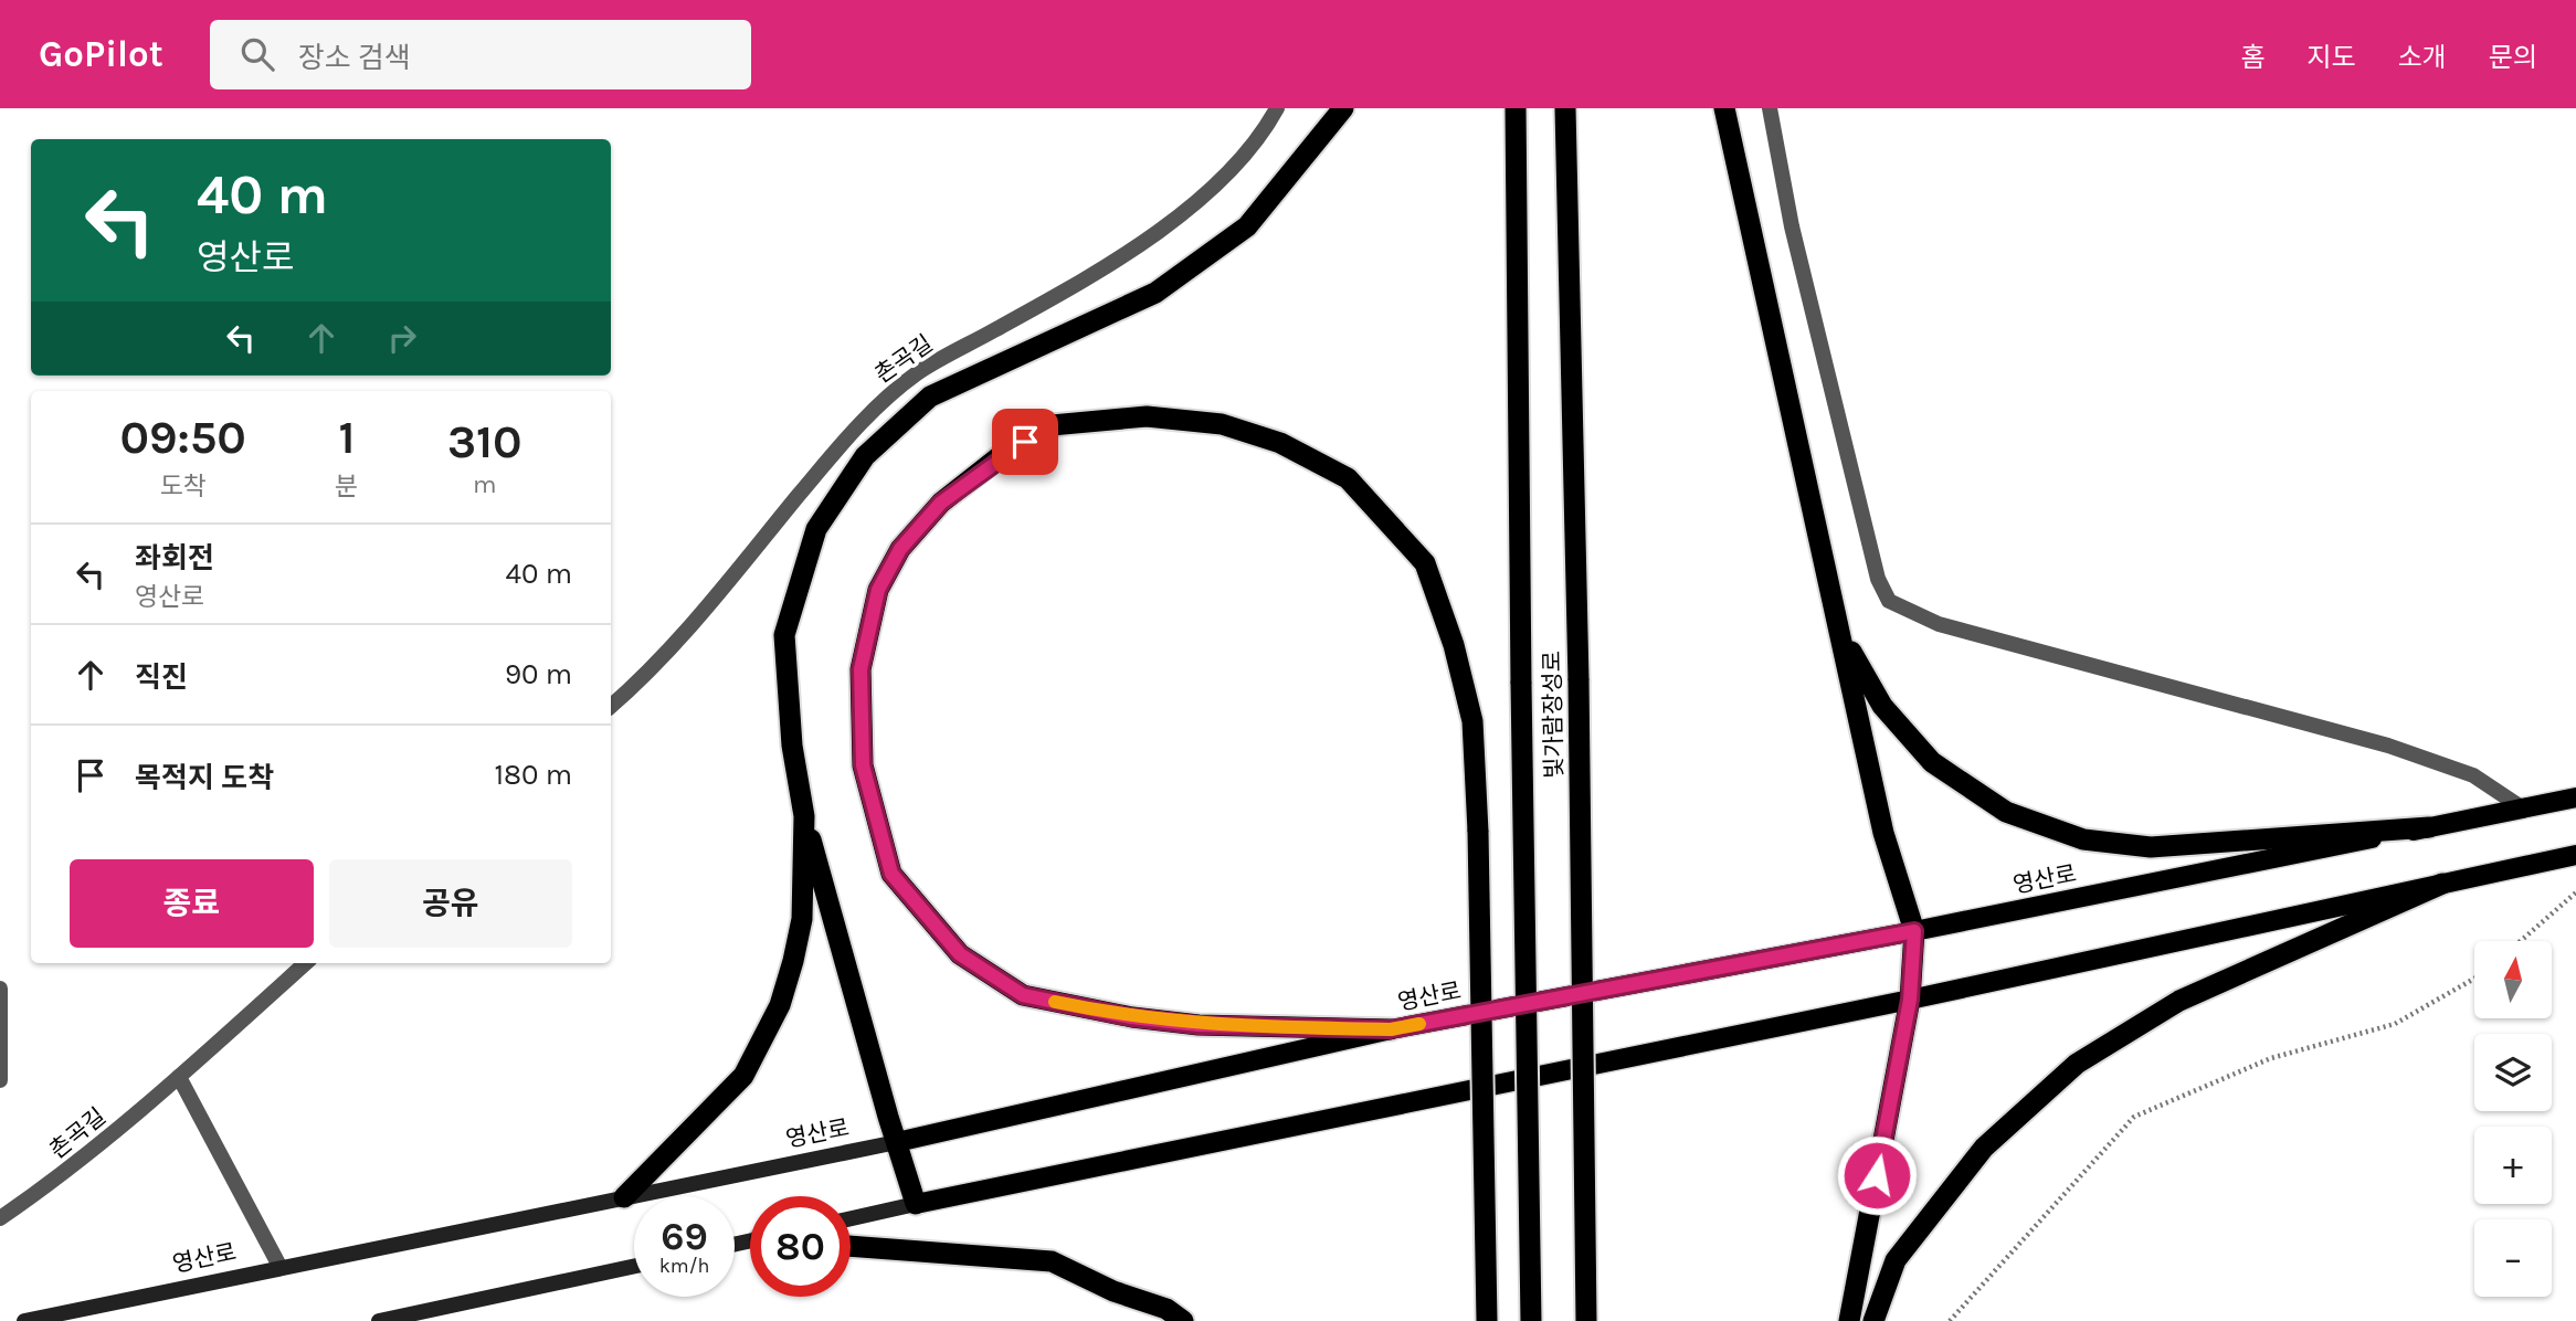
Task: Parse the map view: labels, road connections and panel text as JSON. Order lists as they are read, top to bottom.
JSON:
{
  "streets": {
    "highway": ["빛가람장성로"],
    "main road": ["영산로"],
    "street": ["촌곡길"]
  },
  "north": "top",
  "page": {
    "header": "GoPilot",
    "search": "장소 검색",
    "nav": [
      "홈",
      "지도",
      "소개",
      "문의"
    ],
    "turn": ["40 m", "영산로"],
    "eta": [
      "09:50",
      "도착",
      "1",
      "분",
      "310",
      "m"
    ],
    "list": [
      {
        "name": "좌회전",
        "note": "영산로",
        "value": "40 m"
      },
      {
        "name": "직진",
        "value": "90 m"
      },
      {
        "name": "목적지 도착",
        "value": "180 m"
      }
    ],
    "buttons": ["종료", "공유"],
    "map_buttons": ["+", "−"],
    "speed": "69 km/h",
    "limit": "80"
  }
}
